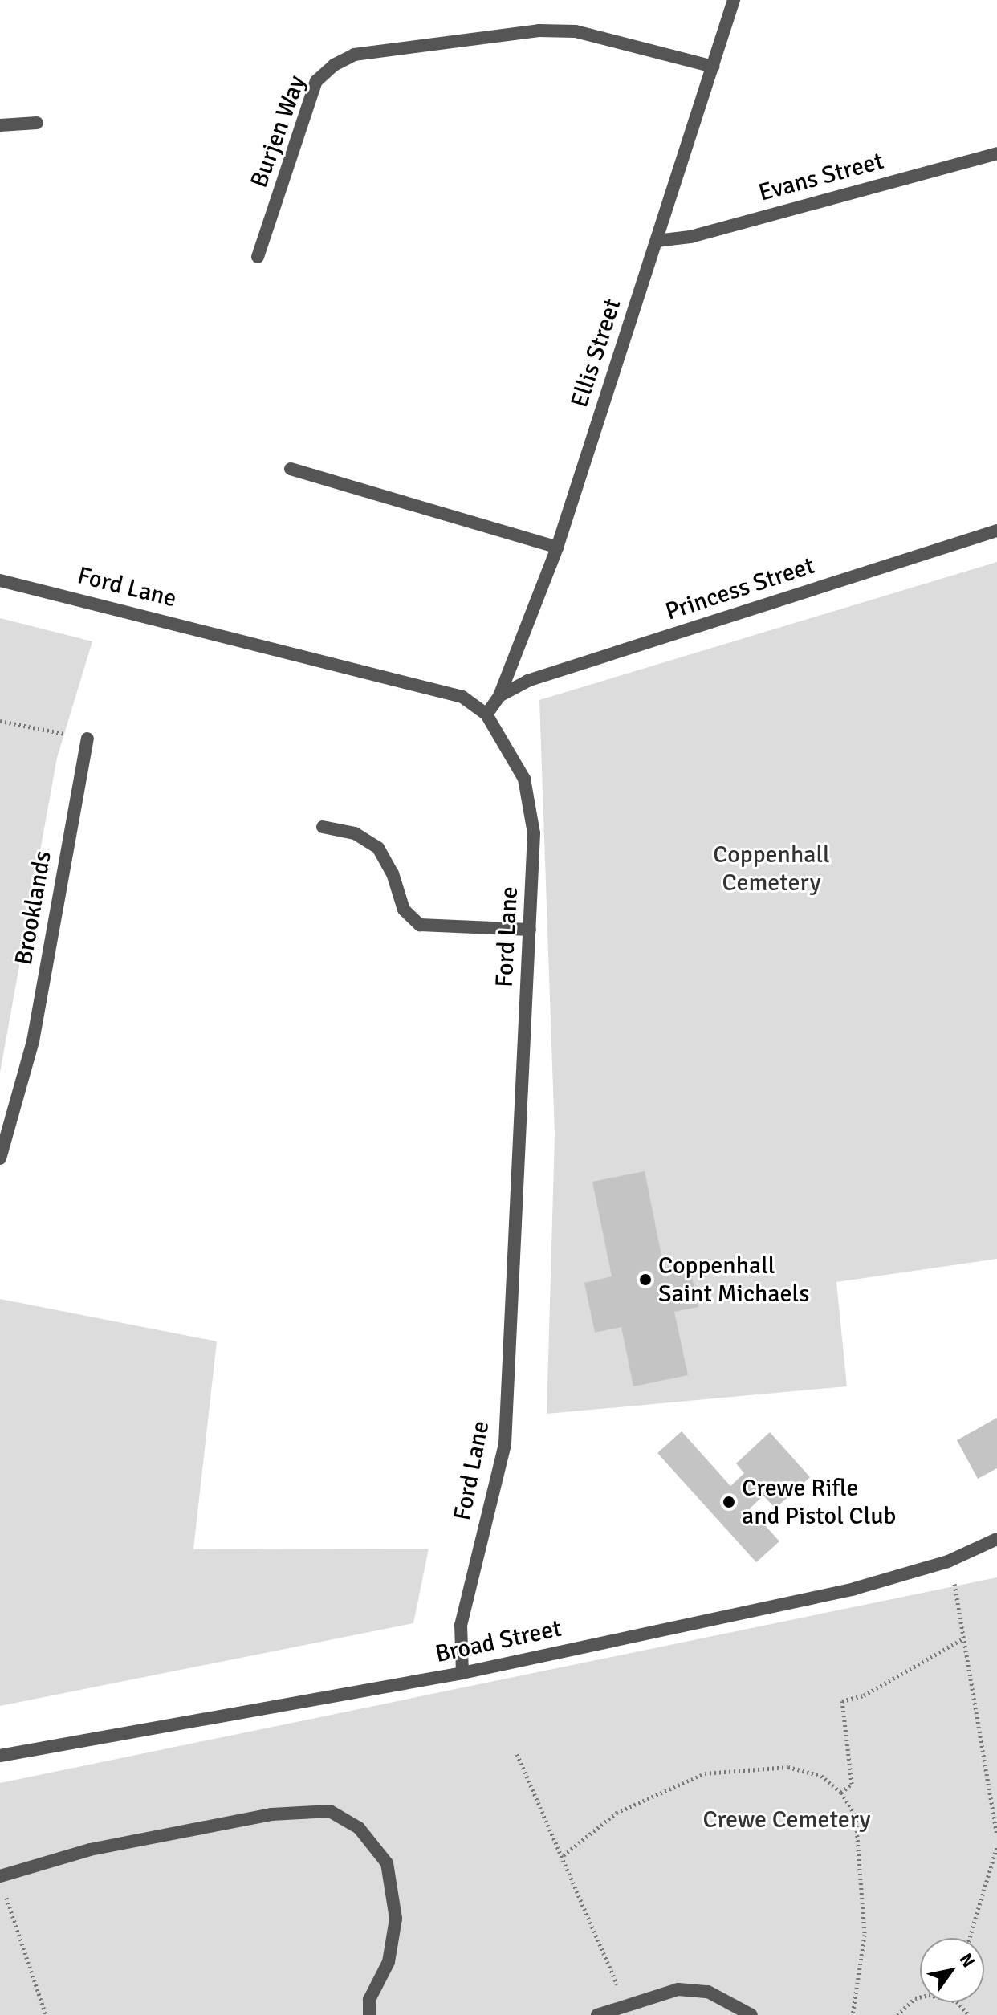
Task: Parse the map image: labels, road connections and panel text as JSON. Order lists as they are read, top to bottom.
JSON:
{
  "streets": {
    "street": [
      "Burjen Way",
      "Evans Street",
      "Ellis Street",
      "Ford Lane",
      "Princess Street",
      "Brooklands",
      "Broad Street"
    ]
  },
  "crossings": [
    ["Burjen Way", "Ellis Street"],
    ["Evans Street", "Ellis Street"],
    ["Ellis Street", "Ford Lane"],
    ["Ellis Street", "Princess Street"],
    ["Ford Lane", "Broad Street"]
  ],
  "parks": ["Coppenhall Cemetery", "Crewe Cemetery"],
  "places": ["Coppenhall Saint Michaels", "Crewe Rifle and Pistol Club"],
  "north": "top right"
}
